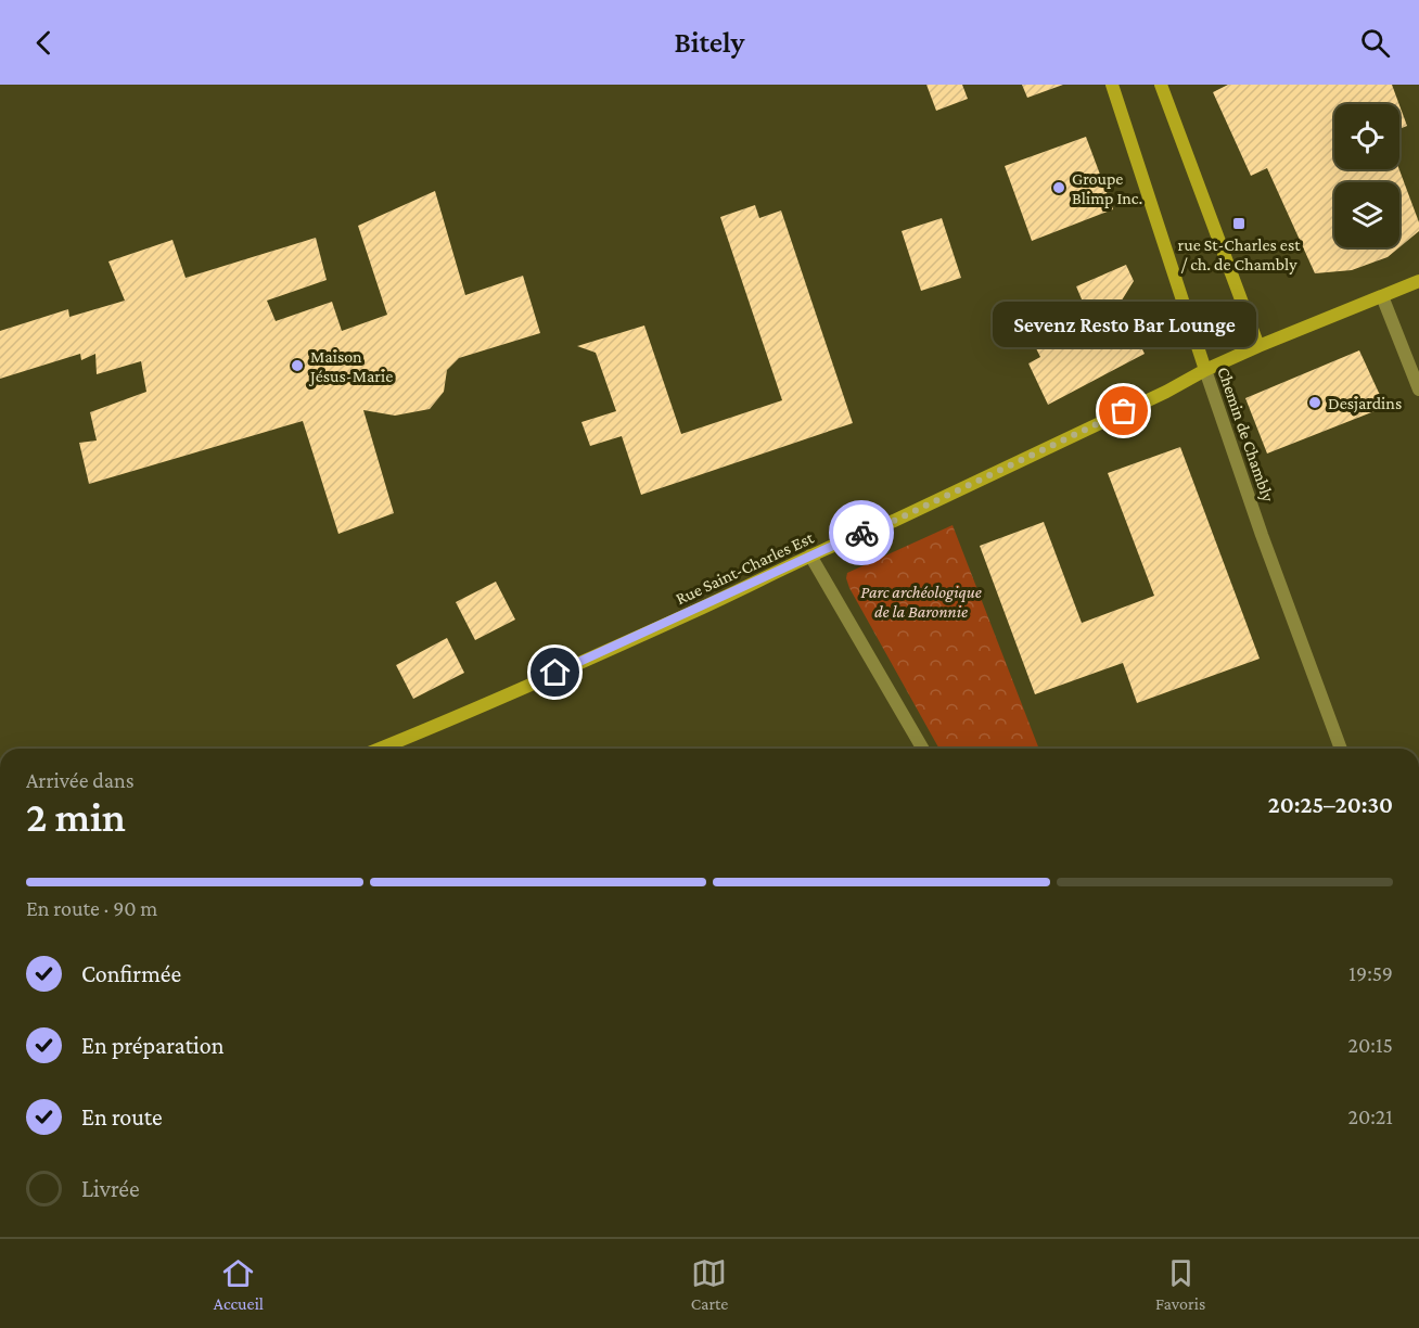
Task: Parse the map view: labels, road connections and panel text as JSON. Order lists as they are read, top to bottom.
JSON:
{
  "streets": {
    "street": ["Chemin de Chambly", "Rue Saint-Charles Est"]
  },
  "crossings": [
    ["Chemin de Chambly", "Rue Saint-Charles Est"]
  ],
  "parks": ["Parc archéologique de la Baronnie"],
  "places": {
    "other": [
      "Groupe Blimp Inc.",
      "Maison Jésus-Marie",
      "Desjardins",
      "Sevenz Resto Bar Lounge"
    ],
    "transit": ["rue St-Charles est / ch. de Chambly"]
  },
  "page": {
    "header": "Bitely",
    "bubble": "Sevenz Resto Bar Lounge",
    "heading": ["2 min", "Arrivée dans", "20:25–20:30"],
    "bar": "En route · 90 m",
    "list": [
      ["Confirmée", "19:59"],
      ["En préparation", "20:15"],
      ["En route", "20:21"],
      "Livrée"
    ],
    "tabs": ["Accueil", "Carte", "Favoris"]
  }
}
